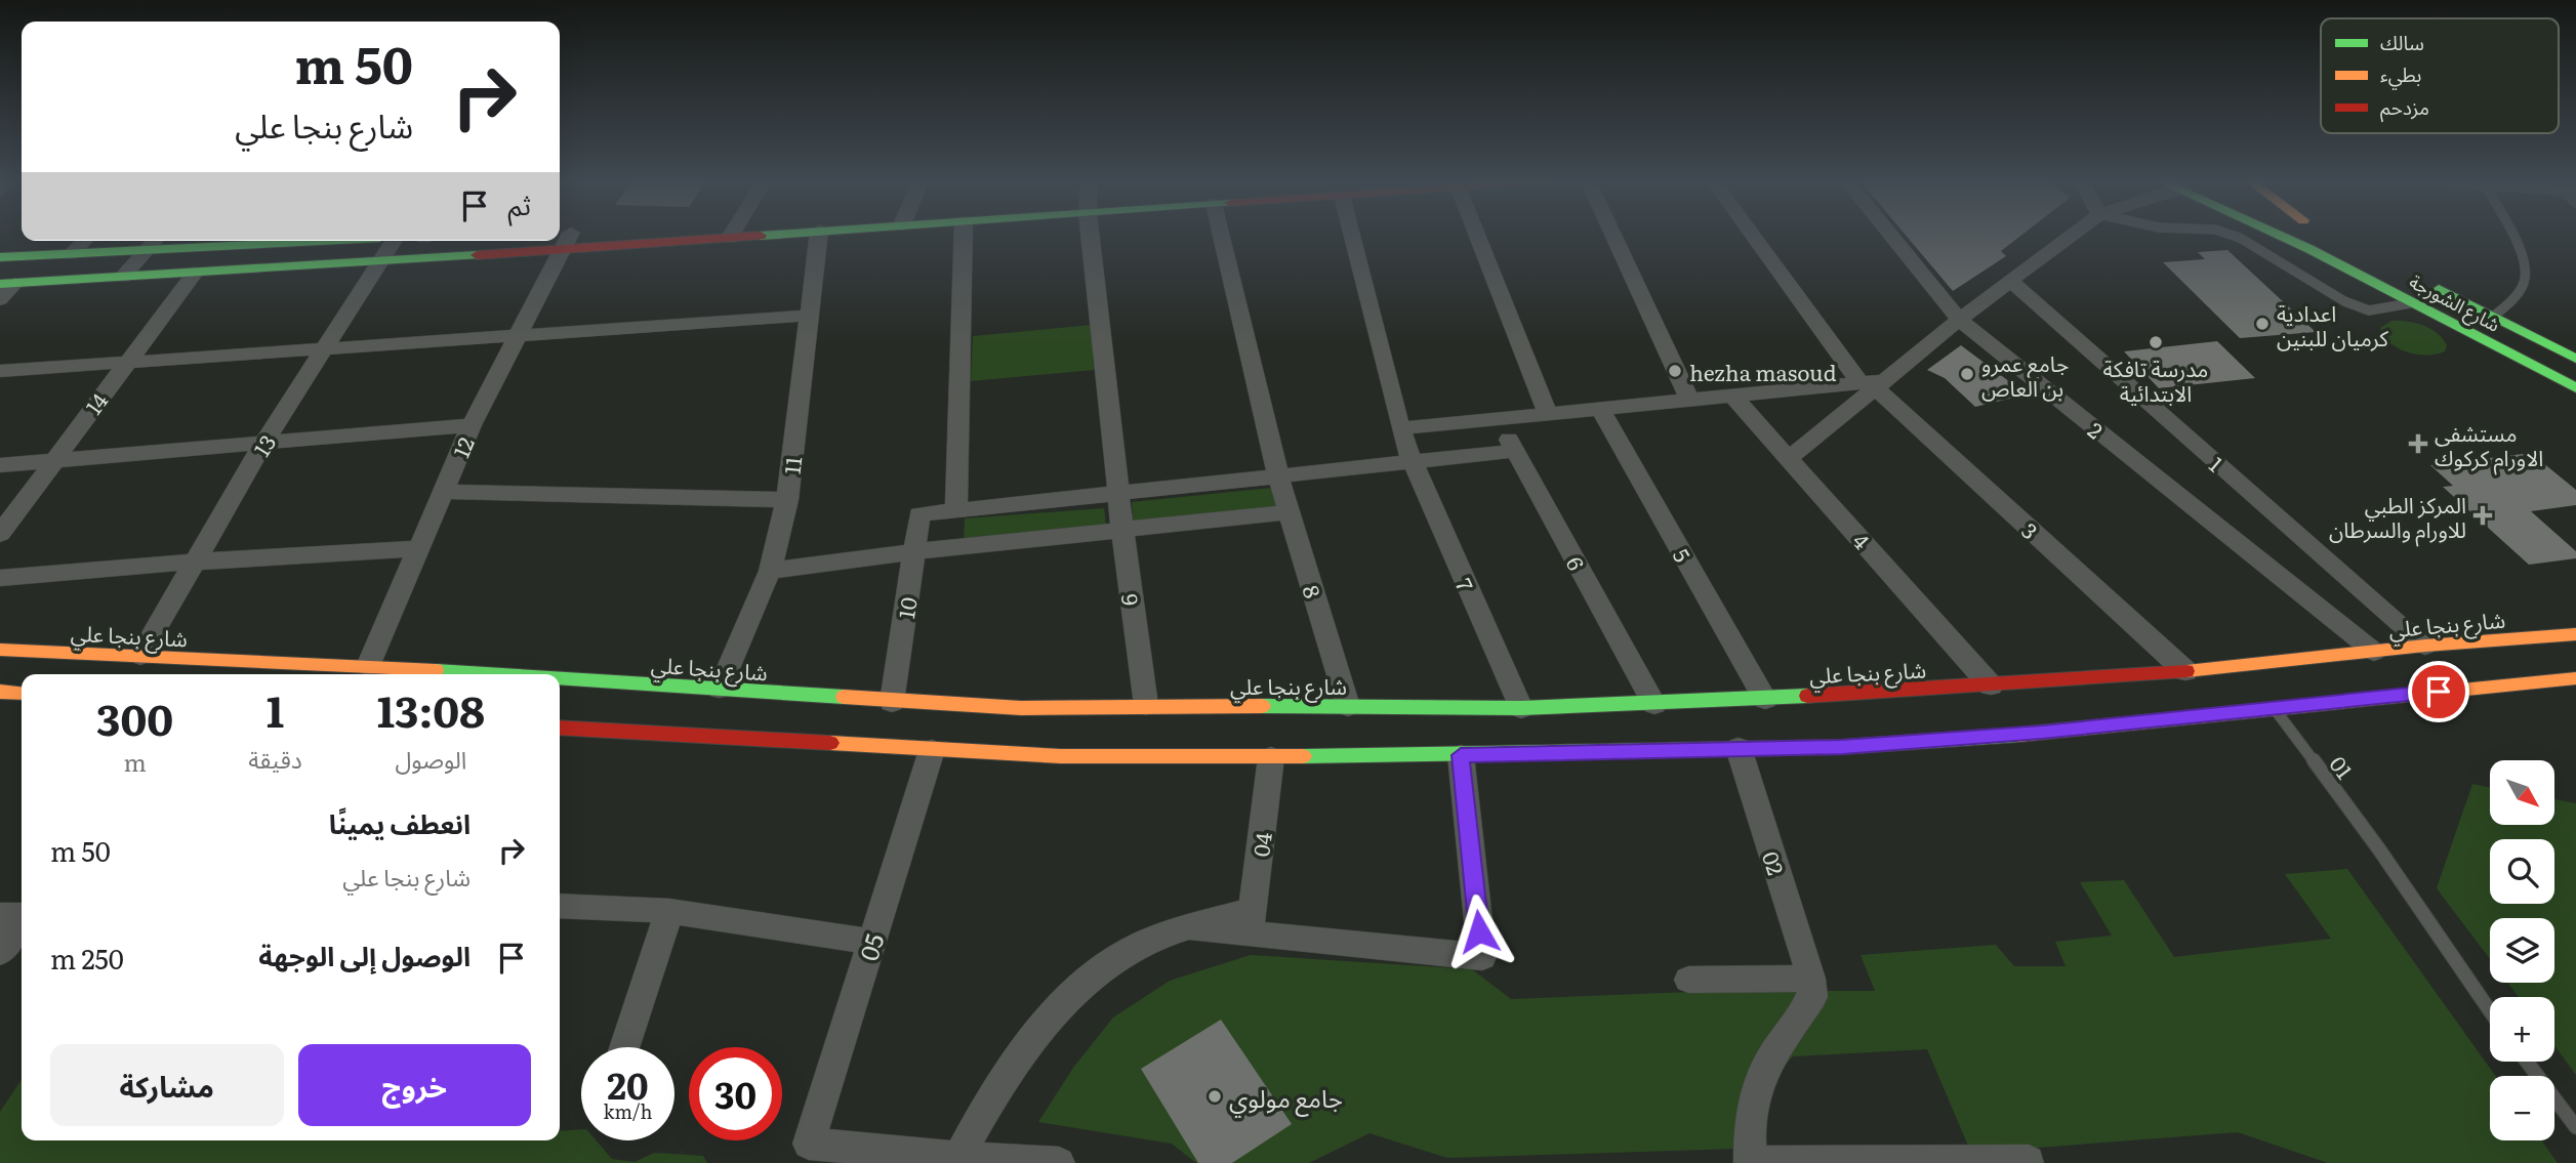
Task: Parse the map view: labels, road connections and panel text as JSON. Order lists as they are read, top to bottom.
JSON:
{
  "streets": {
    "main road": ["شارع الشورجة", "شارع بنجا علي"],
    "street": [
      "14",
      "2",
      "13",
      "12",
      "1",
      "11",
      "3",
      "4",
      "5",
      "6",
      "7",
      "8",
      "9",
      "10",
      "04",
      "02",
      "05"
    ],
    "lane": ["01"]
  },
  "crossings": [
    ["2", "شارع بنجا علي"],
    ["13", "شارع بنجا علي"],
    ["12", "شارع بنجا علي"],
    ["1", "شارع بنجا علي"],
    ["11", "شارع بنجا علي"],
    ["3", "شارع بنجا علي"],
    ["4", "شارع بنجا علي"],
    ["5", "شارع بنجا علي"],
    ["6", "شارع بنجا علي"],
    ["7", "شارع بنجا علي"],
    ["8", "شارع بنجا علي"],
    ["9", "شارع بنجا علي"],
    ["10", "شارع بنجا علي"]
  ],
  "places": {
    "other": [
      "اعدادية كرميان للبنين",
      "مدرسة تافكة الابتدائية",
      "hezha masoud",
      "جامع عمرو بن العاص",
      "جامع مولوي"
    ],
    "health": ["مستشفى الاورام كركوك", "المركز الطبي للاورام والسرطان"]
  },
  "legend": ["سالك", "بطيء", "مزدحم"],
  "north": "bottom right",
  "page": {
    "turn": ["50 m", "شارع بنجا علي"],
    "then": "ثم",
    "eta": [
      "13:08",
      "الوصول",
      "1",
      "دقيقة",
      "300",
      "m"
    ],
    "map_buttons": ["+", "−"],
    "list": [
      {
        "name": "انعطف يمينًا",
        "note": "شارع بنجا علي",
        "value": "50 m"
      },
      {
        "name": "الوصول إلى الوجهة",
        "value": "250 m"
      }
    ],
    "buttons": ["خروج", "مشاركة"],
    "speed": "20 km/h",
    "limit": "30"
  }
}
